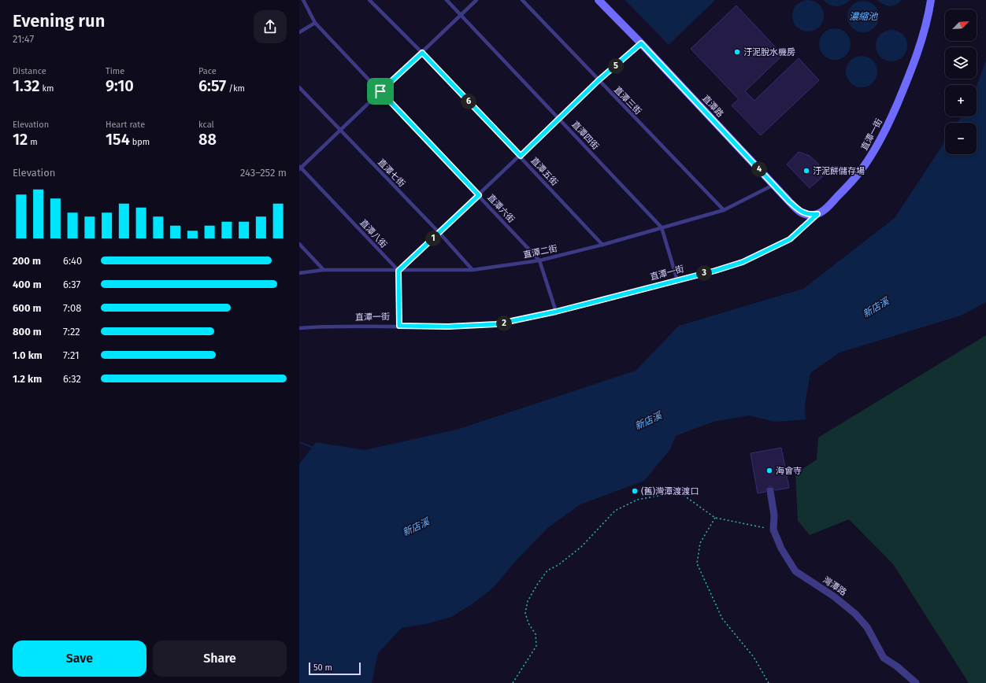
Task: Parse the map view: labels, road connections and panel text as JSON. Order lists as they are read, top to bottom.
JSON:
{
  "streets": {
    "street": ["直潭路", "直潭一街", "灣潭路"],
    "lane": [
      "直潭三街",
      "直潭四街",
      "直潭五街",
      "直潭七街",
      "直潭六街",
      "直潭八街",
      "直潭二街"
    ]
  },
  "crossings": [
    ["直潭三街", "直潭二街"],
    ["直潭路", "直潭一街"],
    ["直潭路", "直潭二街"],
    ["直潭一街", "直潭四街"],
    ["直潭一街", "直潭六街"],
    ["直潭四街", "直潭二街"],
    ["直潭五街", "直潭二街"],
    ["直潭七街", "直潭二街"],
    ["直潭六街", "直潭二街"],
    ["直潭八街", "直潭二街"]
  ],
  "water": ["濃縮池", "新店溪"],
  "places": [
    "汙泥脫水機房",
    "汙泥餅儲存場",
    "海會寺",
    "(舊)灣潭渡渡口"
  ],
  "scale_bar": "50 m",
  "north": "top right",
  "page": {
    "heading": ["Evening run", "21:47"],
    "map_buttons": ["+", "−"],
    "stats": [
      ["Distance", "1.32 km"],
      ["Time", "9:10"],
      ["Pace", "6:57 /km"],
      ["Elevation", "12 m"],
      ["Heart rate", "154 bpm"],
      ["kcal", "88"]
    ],
    "pins": [
      "5",
      "6",
      "4",
      "1",
      "3",
      "2"
    ],
    "chart": ["Elevation", "243–252 m"],
    "list": [
      {
        "name": "200 m",
        "note": "6:40"
      },
      {
        "name": "400 m",
        "note": "6:37"
      },
      {
        "name": "600 m",
        "note": "7:08"
      },
      {
        "name": "800 m",
        "note": "7:22"
      },
      {
        "name": "1.0 km",
        "note": "7:21"
      },
      {
        "name": "1.2 km",
        "note": "6:32"
      }
    ],
    "buttons": ["Save", "Share"],
    "scale": "50 m"
  }
}
